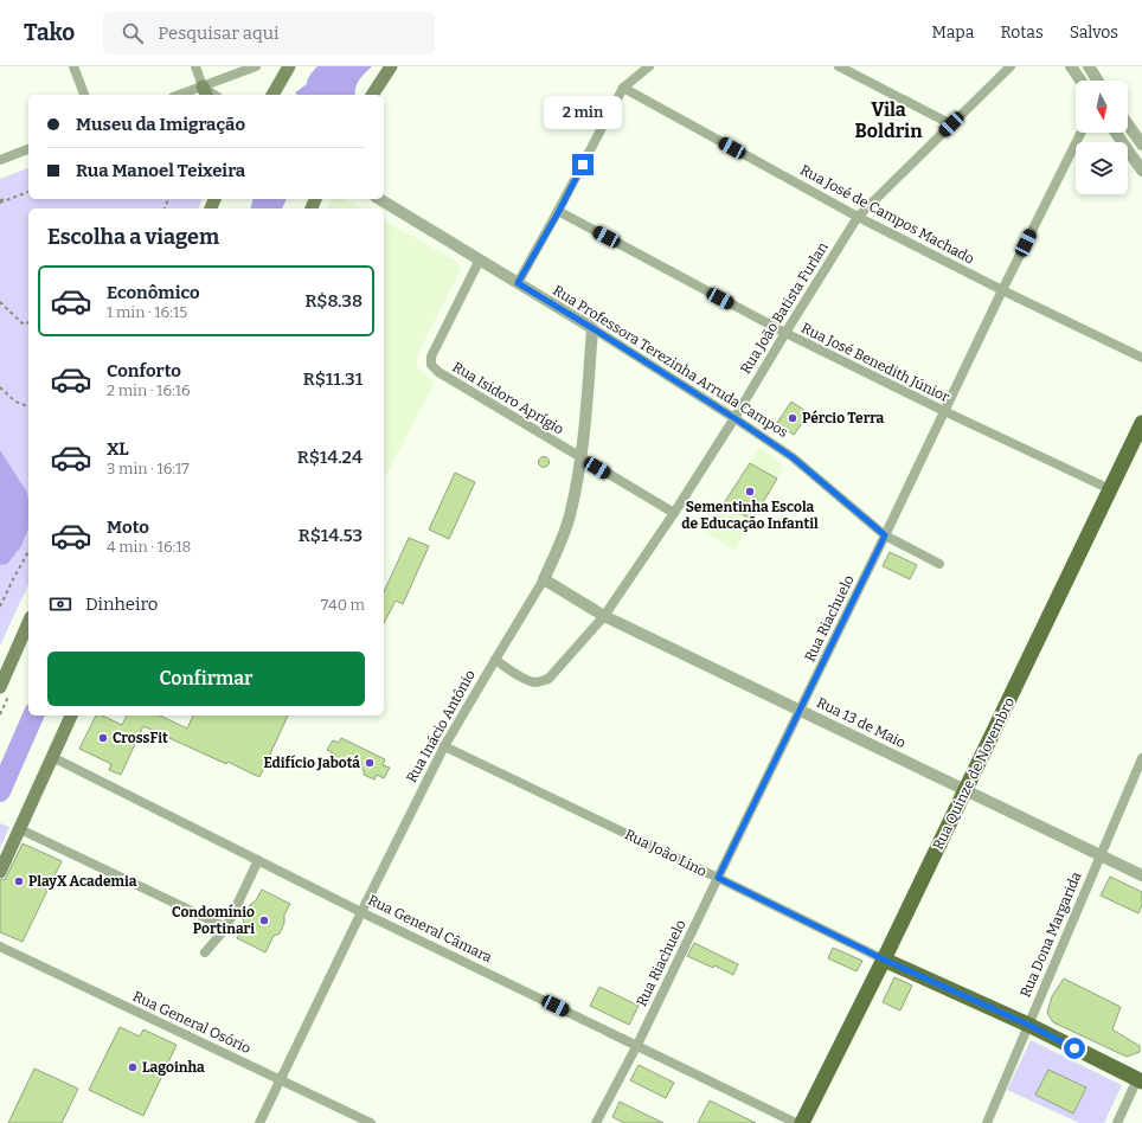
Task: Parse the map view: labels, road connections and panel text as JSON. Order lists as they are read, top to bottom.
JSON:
{
  "streets": {
    "main road": ["Rua Quinze de Novembro", "Rua João Lino"],
    "street": [
      "Rua José de Campos Machado",
      "Rua João Batista Furlan",
      "Rua Professora Terezinha Arruda Campos",
      "Rua José Benedith Júnior",
      "Rua Isidoro Aprígio",
      "Rua Riachuelo",
      "Rua 13 de Maio",
      "Rua Inácio Antônio",
      "Rua General Câmara",
      "Rua Dona Margarida",
      "Rua General Osório"
    ]
  },
  "crossings": [
    ["Rua José de Campos Machado", "Rua João Batista Furlan"],
    ["Rua José de Campos Machado", "Rua Riachuelo"],
    ["Rua João Batista Furlan", "Rua Professora Terezinha Arruda Campos"],
    ["Rua João Batista Furlan", "Rua José Benedith Júnior"],
    ["Rua João Batista Furlan", "Rua Isidoro Aprígio"],
    ["Rua João Batista Furlan", "Rua 13 de Maio"],
    ["Rua João Batista Furlan", "Rua Inácio Antônio"],
    ["Rua Professora Terezinha Arruda Campos", "Rua Isidoro Aprígio"],
    ["Rua Professora Terezinha Arruda Campos", "Rua Riachuelo"],
    ["Rua Professora Terezinha Arruda Campos", "Rua Inácio Antônio"],
    ["Rua José Benedith Júnior", "Rua Riachuelo"],
    ["Rua José Benedith Júnior", "Rua Quinze de Novembro"],
    ["Rua Isidoro Aprígio", "Rua Inácio Antônio"],
    ["Rua Riachuelo", "Rua 13 de Maio"],
    ["Rua Riachuelo", "Rua João Lino"],
    ["Rua Riachuelo", "Rua General Câmara"],
    ["Rua 13 de Maio", "Rua Inácio Antônio"],
    ["Rua 13 de Maio", "Rua Quinze de Novembro"],
    ["Rua 13 de Maio", "Rua Dona Margarida"],
    ["Rua Inácio Antônio", "Rua João Lino"],
    ["Rua Inácio Antônio", "Rua General Câmara"],
    ["Rua Inácio Antônio", "Rua General Osório"],
    ["Rua Quinze de Novembro", "Rua João Lino"],
    ["Rua João Lino", "Rua Dona Margarida"]
  ],
  "districts": ["Vila Boldrin"],
  "places": [
    "Pércio Terra",
    "Sementinha Escola de Educação Infantil",
    "CrossFit",
    "Edifício Jabotá",
    "PlayX Academia",
    "Condomínio Portinari",
    "Lagoinha"
  ],
  "north": "bottom",
  "page": {
    "header": "Tako",
    "search": "Pesquisar aqui",
    "nav": ["Mapa", "Rotas", "Salvos"],
    "banner": ["Museu da Imigração", "Rua Manoel Teixeira"],
    "bubble": "2 min",
    "heading": "Escolha a viagem",
    "list": [
      {
        "name": "Econômico",
        "note": "1 min · 16:15",
        "value": "R$8.38"
      },
      {
        "name": "Conforto",
        "note": "2 min · 16:16",
        "value": "R$11.31"
      },
      {
        "name": "XL",
        "note": "3 min · 16:17",
        "value": "R$14.24"
      },
      {
        "name": "Moto",
        "note": "4 min · 16:18",
        "value": "R$14.53"
      }
    ],
    "pay": ["Dinheiro", "740 m"],
    "buttons": "Confirmar"
  }
}
